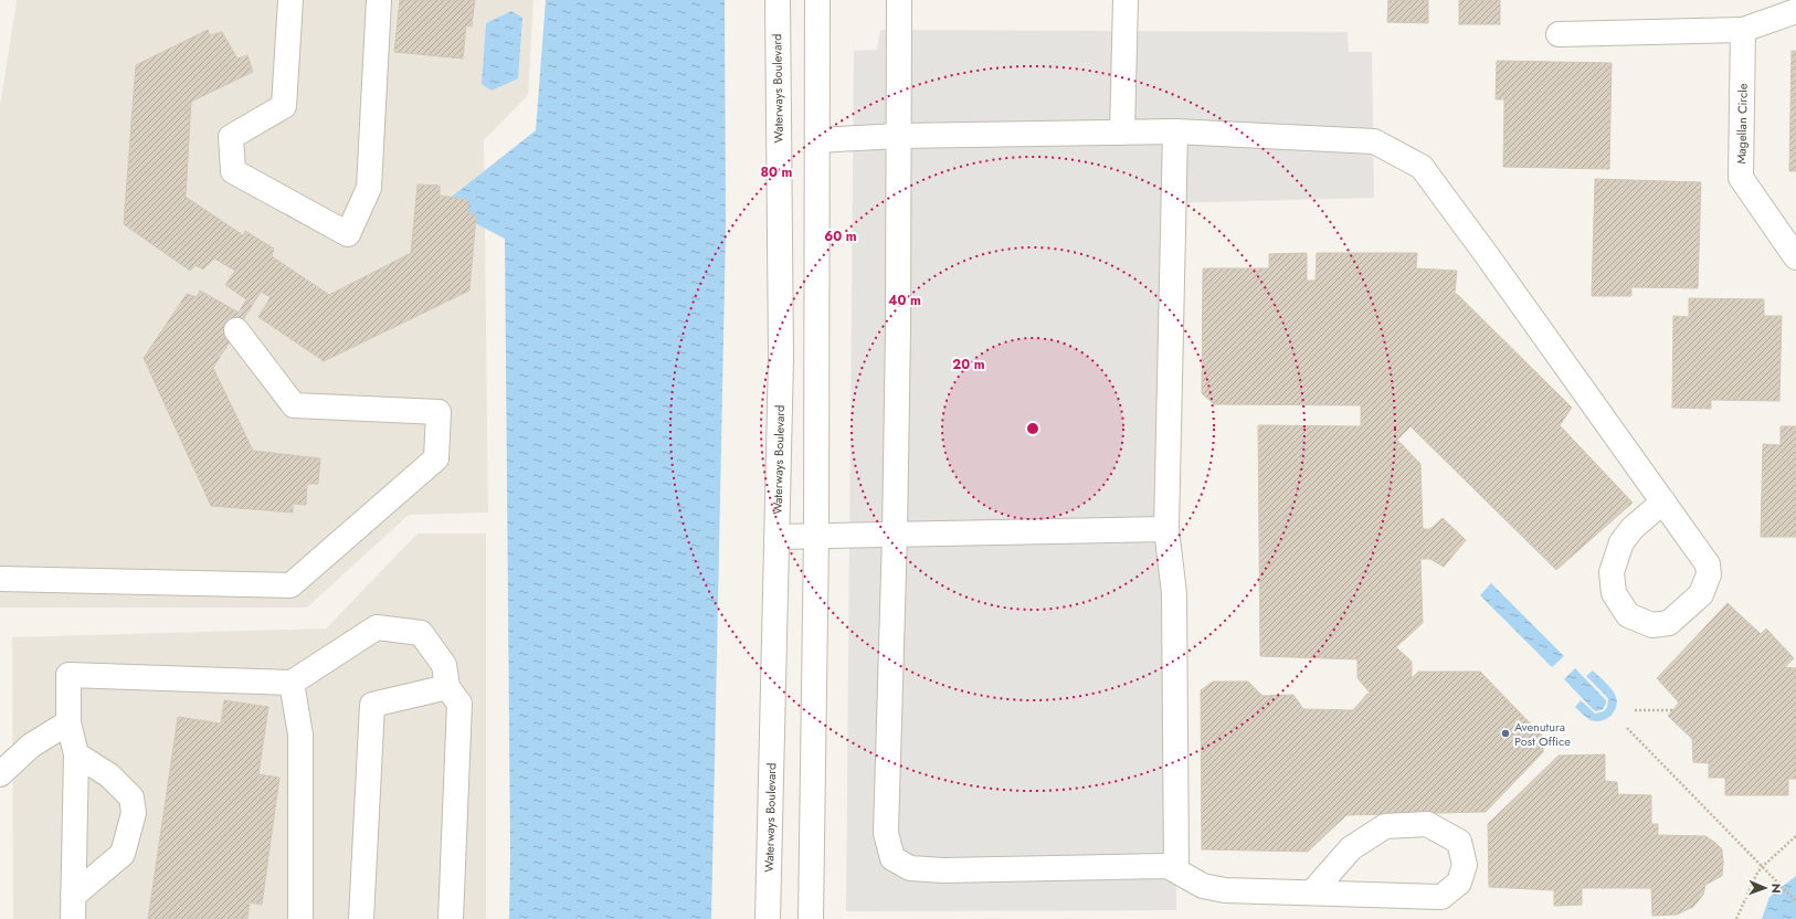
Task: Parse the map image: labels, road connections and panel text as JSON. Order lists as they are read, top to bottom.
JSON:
{
  "streets": {
    "street": ["Waterways Boulevard", "Magellan Circle"]
  },
  "places": ["Avenutura Post Office"],
  "north": "right",
  "rings": [
    "80 m",
    "60 m",
    "40 m",
    "20 m"
  ]
}
